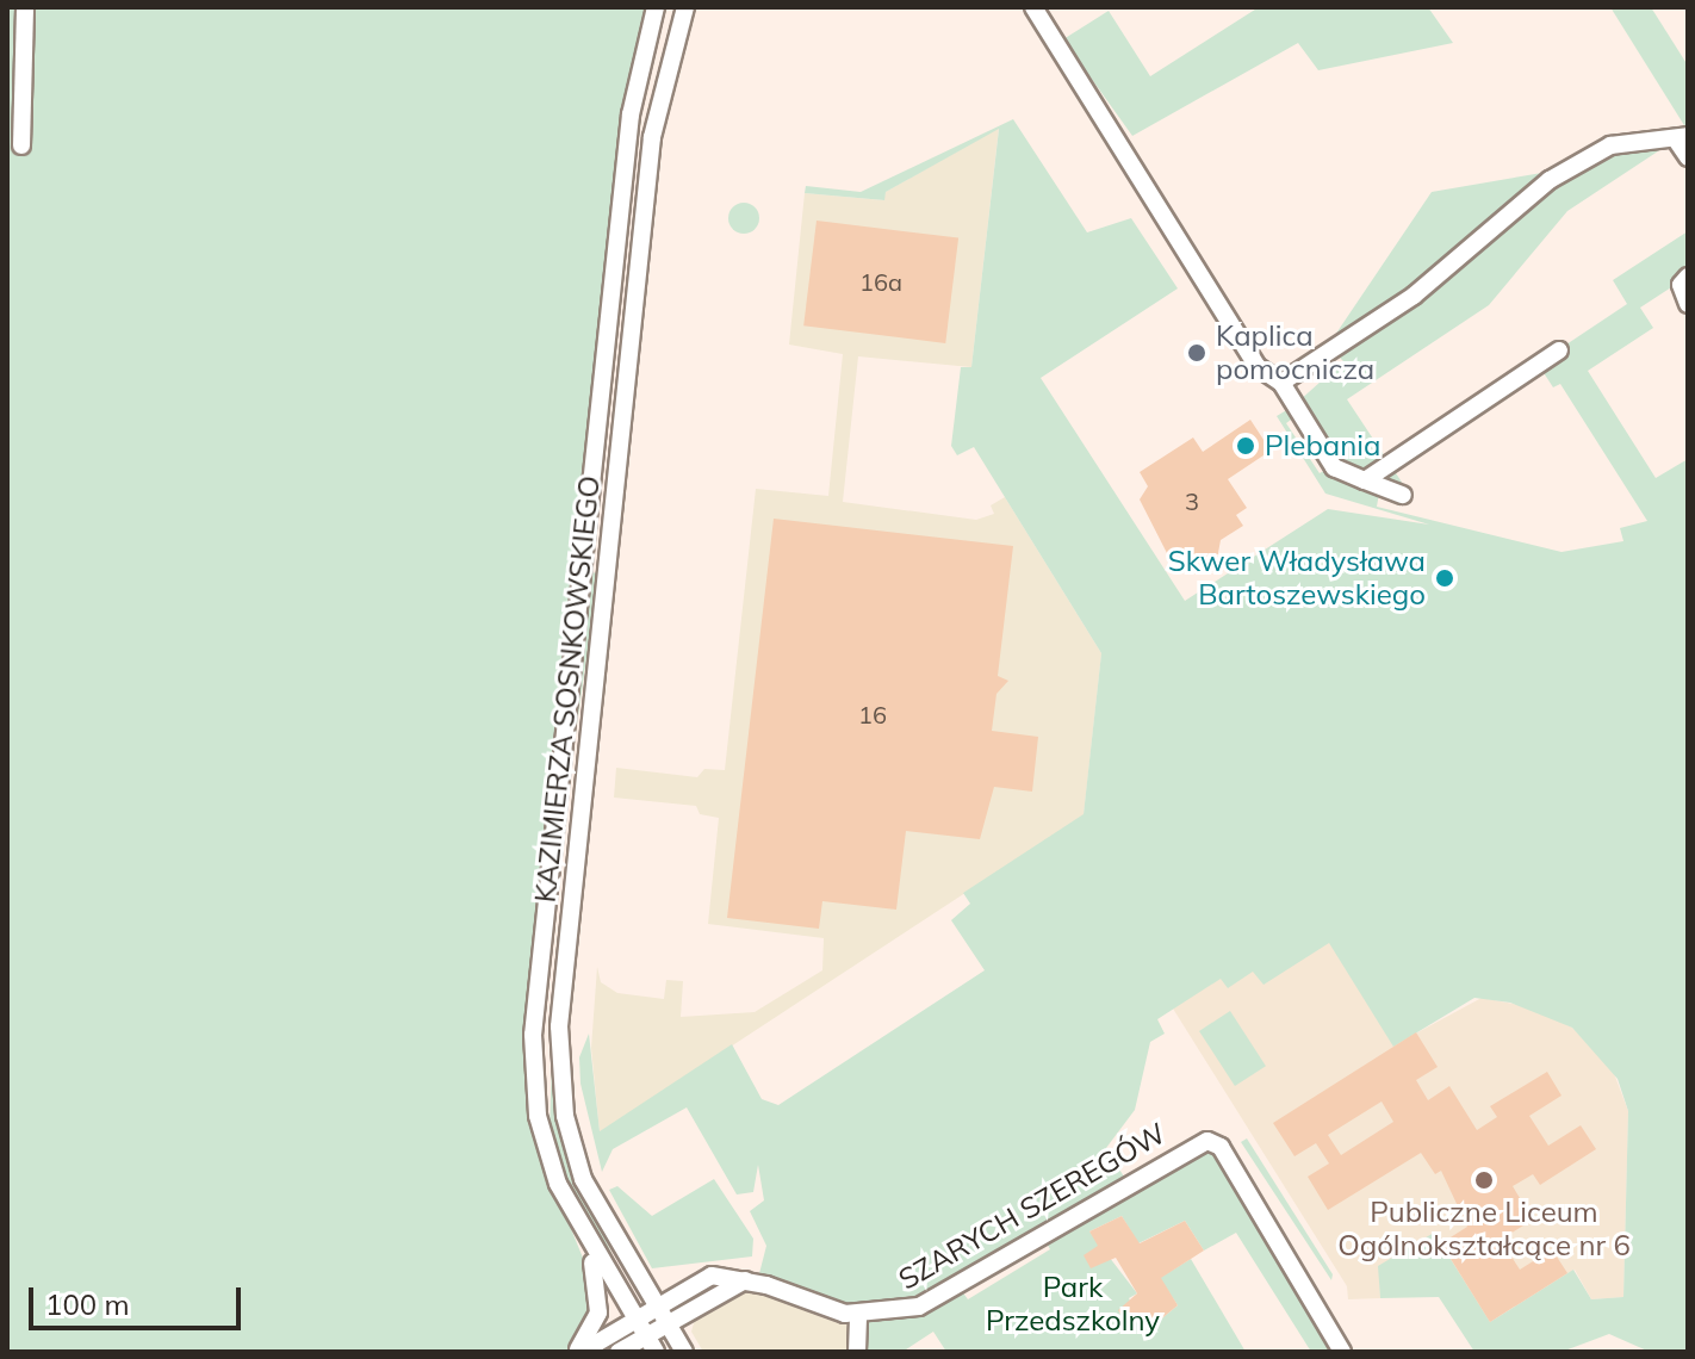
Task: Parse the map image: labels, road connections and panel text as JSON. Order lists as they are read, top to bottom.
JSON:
{
  "streets": {
    "street": ["KAZIMIERZA SOSNKOWSKIEGO", "SZARYCH SZEREGÓW"]
  },
  "crossings": [
    ["KAZIMIERZA SOSNKOWSKIEGO", "SZARYCH SZEREGÓW"]
  ],
  "parks": ["Park Przedszkolny"],
  "places": [
    "Kaplica pomocnicza",
    "Plebania",
    "Skwer Władysława Bartoszewskiego",
    "Publiczne Liceum Ogólnokształcące nr 6"
  ],
  "house_numbers": ["16a", "3", "16"],
  "scale_bar": "100 m"
}
